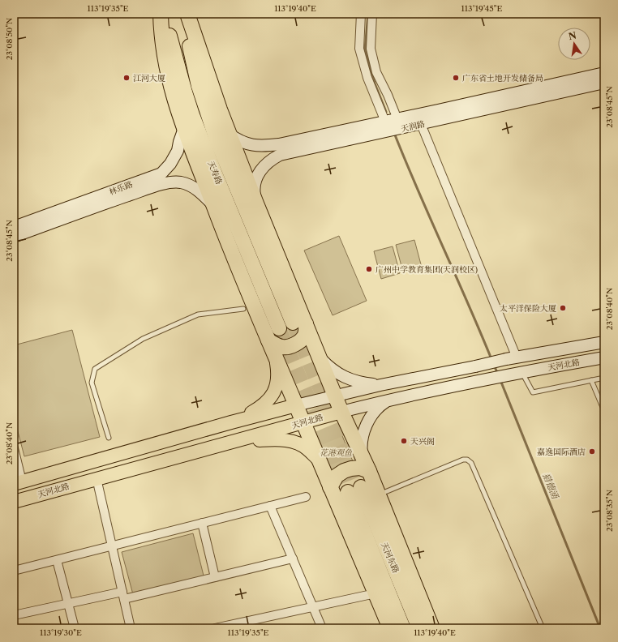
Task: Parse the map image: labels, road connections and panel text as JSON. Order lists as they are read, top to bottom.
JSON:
{
  "streets": {
    "highway": ["天寿路", "天河东路"],
    "main road": ["天河北路"],
    "street": ["天润路", "林乐路"]
  },
  "water": ["猎德涌"],
  "parks": ["花港观鱼"],
  "places": [
    "江河大厦",
    "广东省土地开发储备局",
    "广州中学教育集团(天润校区)",
    "太平洋保险大厦",
    "天兴阁",
    "嘉逸国际酒店"
  ],
  "north": "top",
  "coordinates": [
    "113°19'35\"E",
    "113°19'40\"E",
    "113°19'45\"E",
    "23°08'50\"N",
    "23°08'45\"N",
    "23°08'40\"N",
    "23°08'35\"N",
    "113°19'30\"E"
  ]
}
